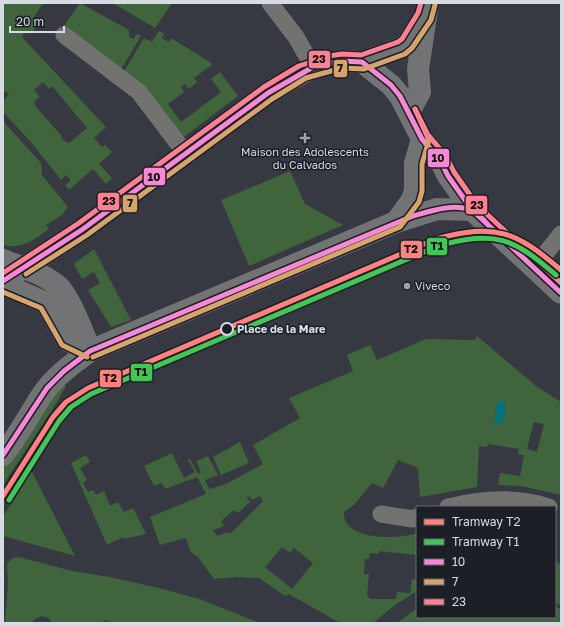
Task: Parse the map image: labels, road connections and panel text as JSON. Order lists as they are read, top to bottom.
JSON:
{
  "places": {
    "health": ["Maison des Adolescents du Calvados"],
    "other": ["Viveco", "Place de la Mare"]
  },
  "lines": [
    "transit line 23",
    "transit line 7",
    "transit line 10",
    "tram line T2",
    "tram line T1"
  ],
  "legend": [
    "Tramway T2",
    "Tramway T1",
    "10",
    "7",
    "23"
  ],
  "scale_bar": "20 m"
}
